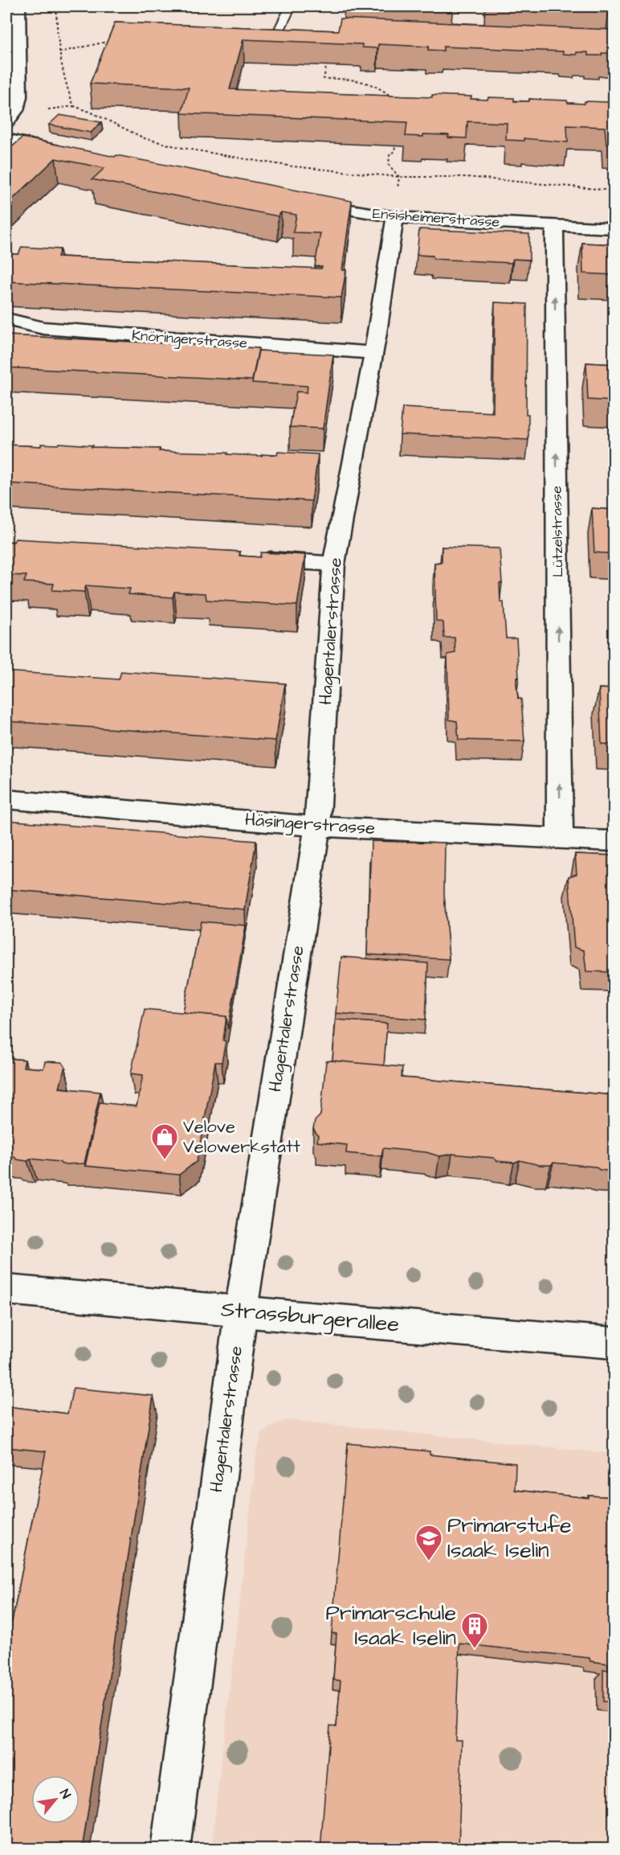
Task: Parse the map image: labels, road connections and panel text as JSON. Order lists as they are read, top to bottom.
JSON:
{
  "streets": {
    "street": [
      "Ensisheimerstrasse",
      "Knöringerstrasse",
      "Lützelstrasse",
      "Hagentalerstrasse",
      "Häsingerstrasse",
      "Strassburgerallee"
    ]
  },
  "crossings": [
    ["Ensisheimerstrasse", "Lützelstrasse"],
    ["Ensisheimerstrasse", "Hagentalerstrasse"],
    ["Knöringerstrasse", "Hagentalerstrasse"],
    ["Lützelstrasse", "Häsingerstrasse"],
    ["Hagentalerstrasse", "Häsingerstrasse"],
    ["Hagentalerstrasse", "Strassburgerallee"]
  ],
  "one_way": ["Lützelstrasse"],
  "places": {
    "shop": ["Velove Velowerkstatt"],
    "school or university": ["Primarstufe Isaak Iselin"],
    "building": ["Primarschule Isaak Iselin"]
  },
  "north": "top right"
}
